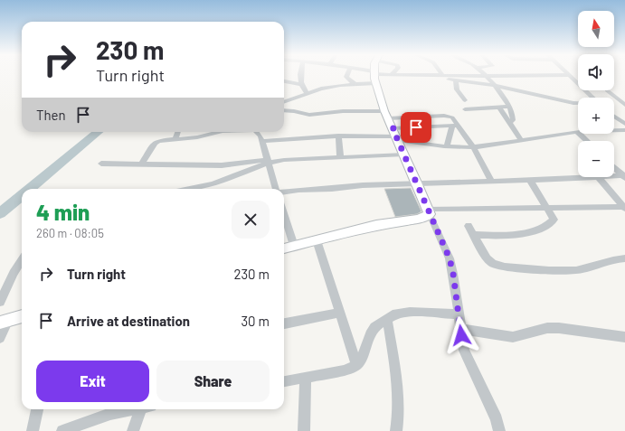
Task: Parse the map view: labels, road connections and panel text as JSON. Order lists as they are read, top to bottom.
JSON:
{
  "north": "top",
  "page": {
    "map_buttons": ["+", "−"],
    "turn": ["230 m", "Turn right"],
    "then": "Then",
    "heading": ["4 min", "260 m · 08:05"],
    "list": [
      {
        "name": "Turn right",
        "value": "230 m"
      },
      {
        "name": "Arrive at destination",
        "value": "30 m"
      }
    ],
    "buttons": ["Exit", "Share"]
  }
}
